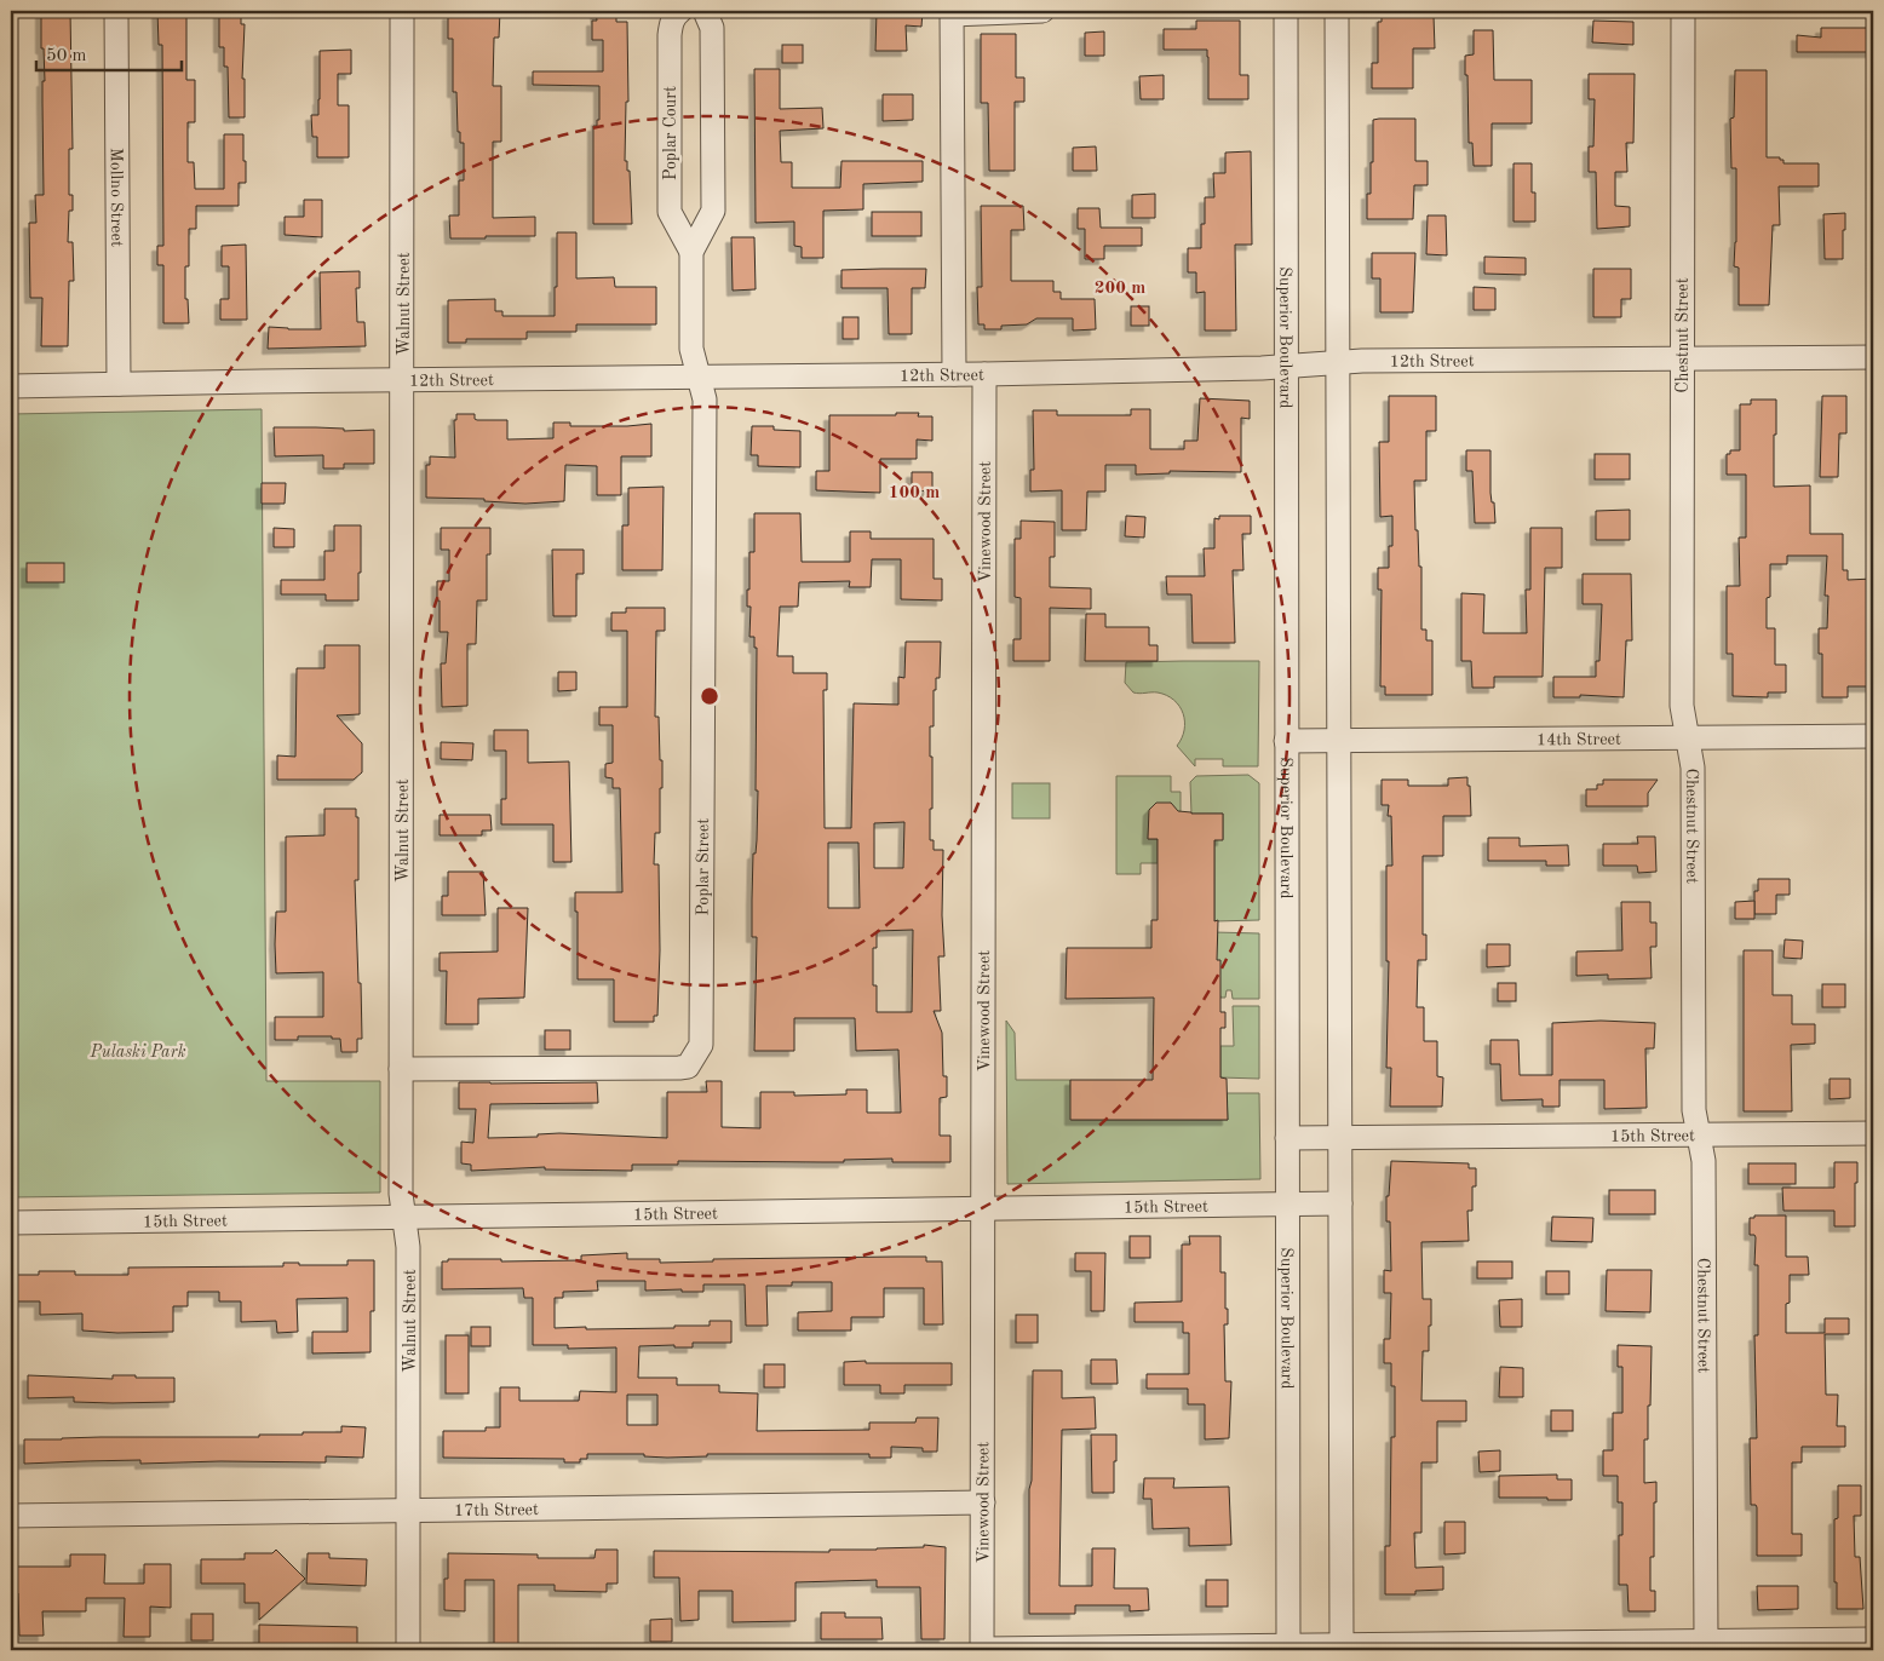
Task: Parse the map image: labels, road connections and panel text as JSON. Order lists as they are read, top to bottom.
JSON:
{
  "streets": {
    "street": [
      "Poplar Court",
      "Mollno Street",
      "Walnut Street",
      "Chestnut Street",
      "Superior Boulevard",
      "12th Street",
      "Vinewood Street",
      "14th Street",
      "Poplar Street",
      "15th Street",
      "17th Street"
    ]
  },
  "crossings": [
    ["Poplar Court", "12th Street"],
    ["Poplar Court", "Poplar Street"],
    ["Mollno Street", "12th Street"],
    ["Walnut Street", "12th Street"],
    ["Walnut Street", "Poplar Street"],
    ["Walnut Street", "15th Street"],
    ["Walnut Street", "17th Street"],
    ["Chestnut Street", "12th Street"],
    ["Chestnut Street", "14th Street"],
    ["Chestnut Street", "15th Street"],
    ["Superior Boulevard", "12th Street"],
    ["Superior Boulevard", "14th Street"],
    ["Superior Boulevard", "15th Street"],
    ["12th Street", "Vinewood Street"],
    ["12th Street", "Poplar Street"],
    ["Vinewood Street", "15th Street"],
    ["Vinewood Street", "17th Street"]
  ],
  "parks": ["Pulaski Park"],
  "scale_bar": "50 m",
  "rings": ["200 m", "100 m"]
}
